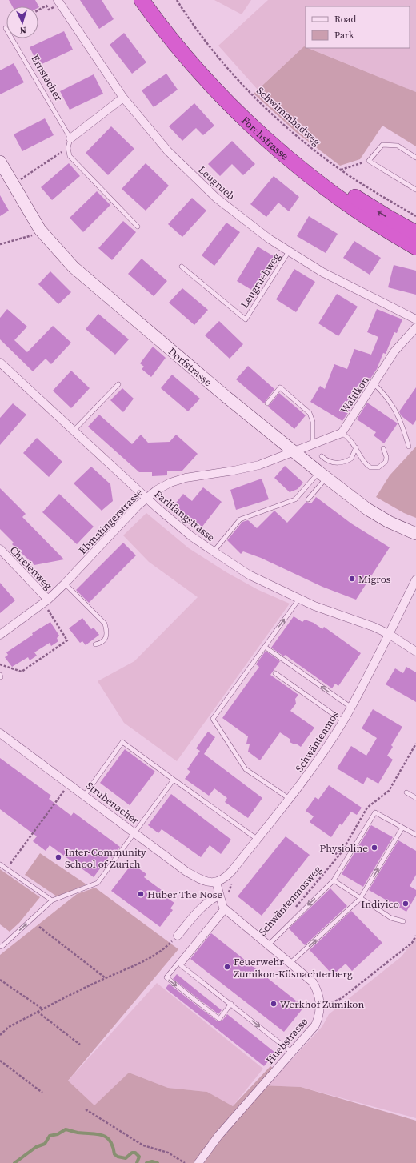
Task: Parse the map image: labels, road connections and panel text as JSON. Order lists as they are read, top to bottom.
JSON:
{
  "streets": {
    "highway": ["Forchstrasse"],
    "street": [
      "Leugrueb",
      "Dorfstrasse",
      "Waltikon",
      "Farlifangstrasse",
      "Ebmatingerstrasse",
      "Chreienweg",
      "Schwäntenmos",
      "Strubenacher",
      "Huebstrasse"
    ],
    "lane": ["Ernstacher", "Leugruebweg"],
    "path": ["Schwimmbadweg", "Schwäntenmosweg"]
  },
  "crossings": [
    ["Leugrueb", "Leugruebweg"],
    ["Dorfstrasse", "Ebmatingerstrasse"],
    ["Farlifangstrasse", "Ebmatingerstrasse"],
    ["Farlifangstrasse", "Schwäntenmos"],
    ["Ebmatingerstrasse", "Chreienweg"],
    ["Schwäntenmos", "Strubenacher"]
  ],
  "places": [
    "Migros",
    "Physioline",
    "Inter-Community School of Zurich",
    "Huber The Nose",
    "Indivico",
    "Feuerwehr Zumikon-Küsnachterberg",
    "Werkhof Zumikon"
  ],
  "legend": ["Road", "Park"],
  "north": "bottom"
}
